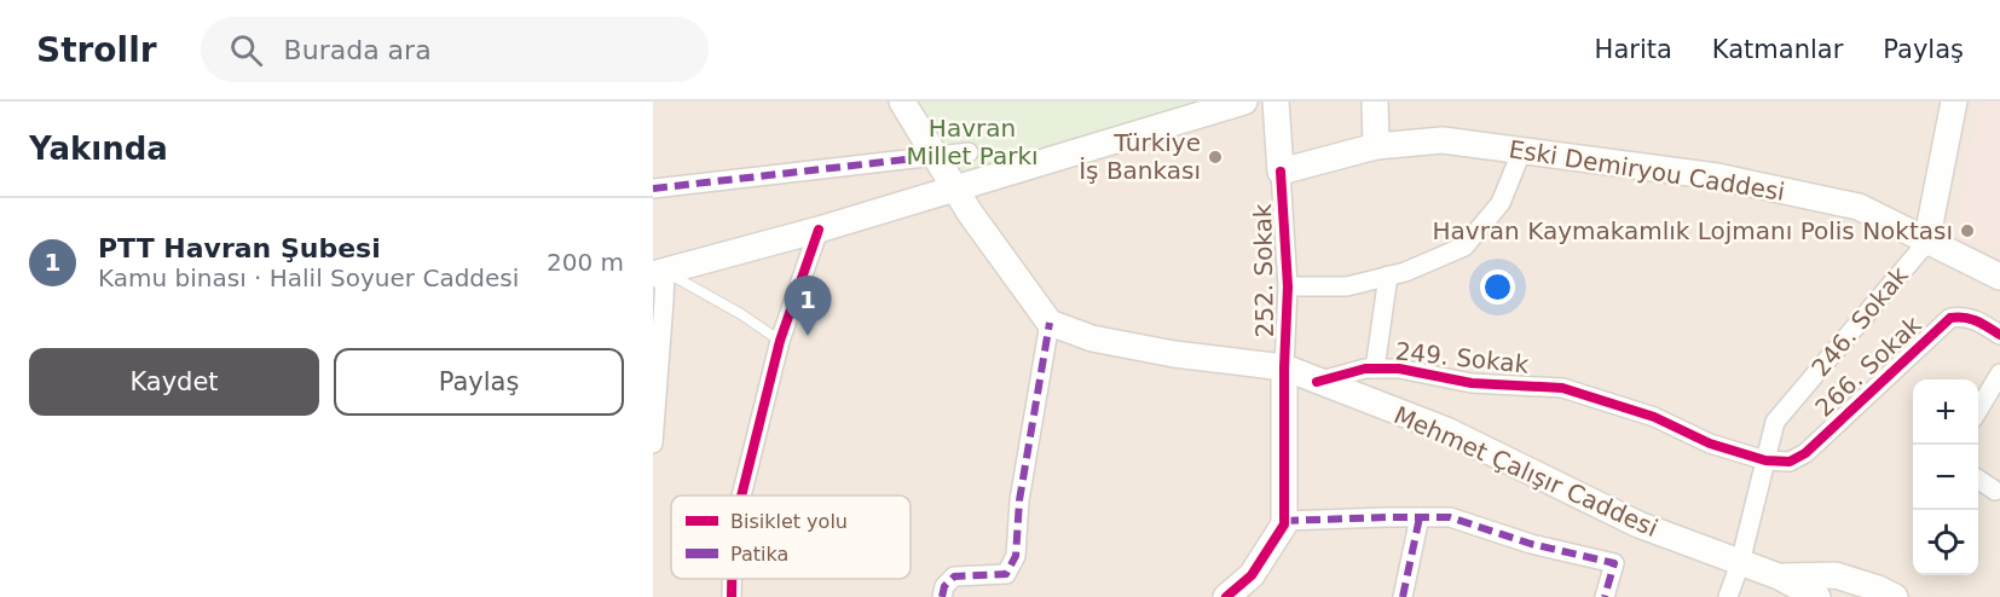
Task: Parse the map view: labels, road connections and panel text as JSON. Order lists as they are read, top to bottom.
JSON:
{
  "streets": {
    "main road": ["Eski Demiryou Caddesi", "Mehmet Çalışır Caddesi"],
    "street": [
      "252. Sokak",
      "246. Sokak",
      "249. Sokak",
      "266. Sokak"
    ]
  },
  "crossings": [
    ["Eski Demiryou Caddesi", "252. Sokak"],
    ["Eski Demiryou Caddesi", "246. Sokak"],
    ["252. Sokak", "Mehmet Çalışır Caddesi"],
    ["246. Sokak", "249. Sokak"],
    ["246. Sokak", "266. Sokak"],
    ["246. Sokak", "Mehmet Çalışır Caddesi"],
    ["249. Sokak", "266. Sokak"],
    ["249. Sokak", "Mehmet Çalışır Caddesi"]
  ],
  "parks": ["Havran Millet Parkı"],
  "places": ["Türkiye İş Bankası", "Havran Kaymakamlık Lojmanı Polis Noktası"],
  "legend": ["Bisiklet yolu", "Patika"],
  "page": {
    "header": "Strollr",
    "search": "Burada ara",
    "nav": ["Harita", "Katmanlar", "Paylaş"],
    "heading": "Yakında",
    "list": [
      {
        "mark": "1",
        "name": "PTT Havran Şubesi",
        "note": "Kamu binası · Halil Soyuer Caddesi",
        "value": "200 m"
      }
    ],
    "pins": "1",
    "buttons": ["Kaydet", "Paylaş"],
    "map_buttons": ["+", "−"]
  }
}
